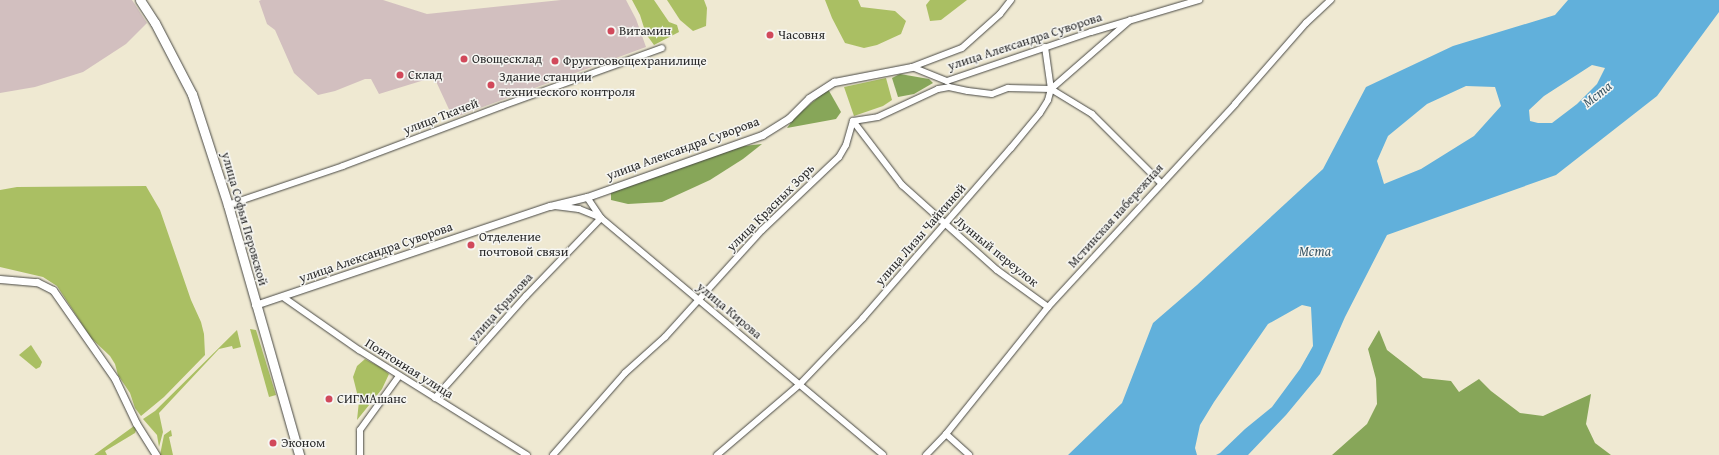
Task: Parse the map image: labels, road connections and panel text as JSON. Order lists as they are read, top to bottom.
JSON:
{
  "streets": {
    "main road": ["улица Софьи Перовской"],
    "street": [
      "улица Александра Суворова",
      "улица Ткачей",
      "улица Красных Зорь",
      "Мстинская набережная",
      "улица Лизы Чайкиной",
      "Лунный переулок",
      "улица Крылова",
      "улица Кирова",
      "Понтонная улица"
    ]
  },
  "crossings": [
    ["улица Александра Суворова", "улица Софьи Перовской"],
    ["улица Александра Суворова", "улица Лизы Чайкиной"],
    ["улица Александра Суворова", "улица Кирова"],
    ["улица Александра Суворова", "Понтонная улица"],
    ["улица Ткачей", "улица Софьи Перовской"],
    ["улица Красных Зорь", "Лунный переулок"],
    ["улица Красных Зорь", "улица Кирова"],
    ["Мстинская набережная", "Лунный переулок"],
    ["улица Лизы Чайкиной", "Лунный переулок"],
    ["улица Лизы Чайкиной", "улица Кирова"],
    ["улица Крылова", "улица Кирова"],
    ["улица Крылова", "Понтонная улица"]
  ],
  "water": ["Мста"],
  "places": [
    "Витамин",
    "Часовня",
    "Овощесклад",
    "Фруктоовощехранилище",
    "Склад",
    "Здание станции технического контроля",
    "Отделение почтовой связи",
    "СИГМАшанс",
    "Эконом"
  ]
}
